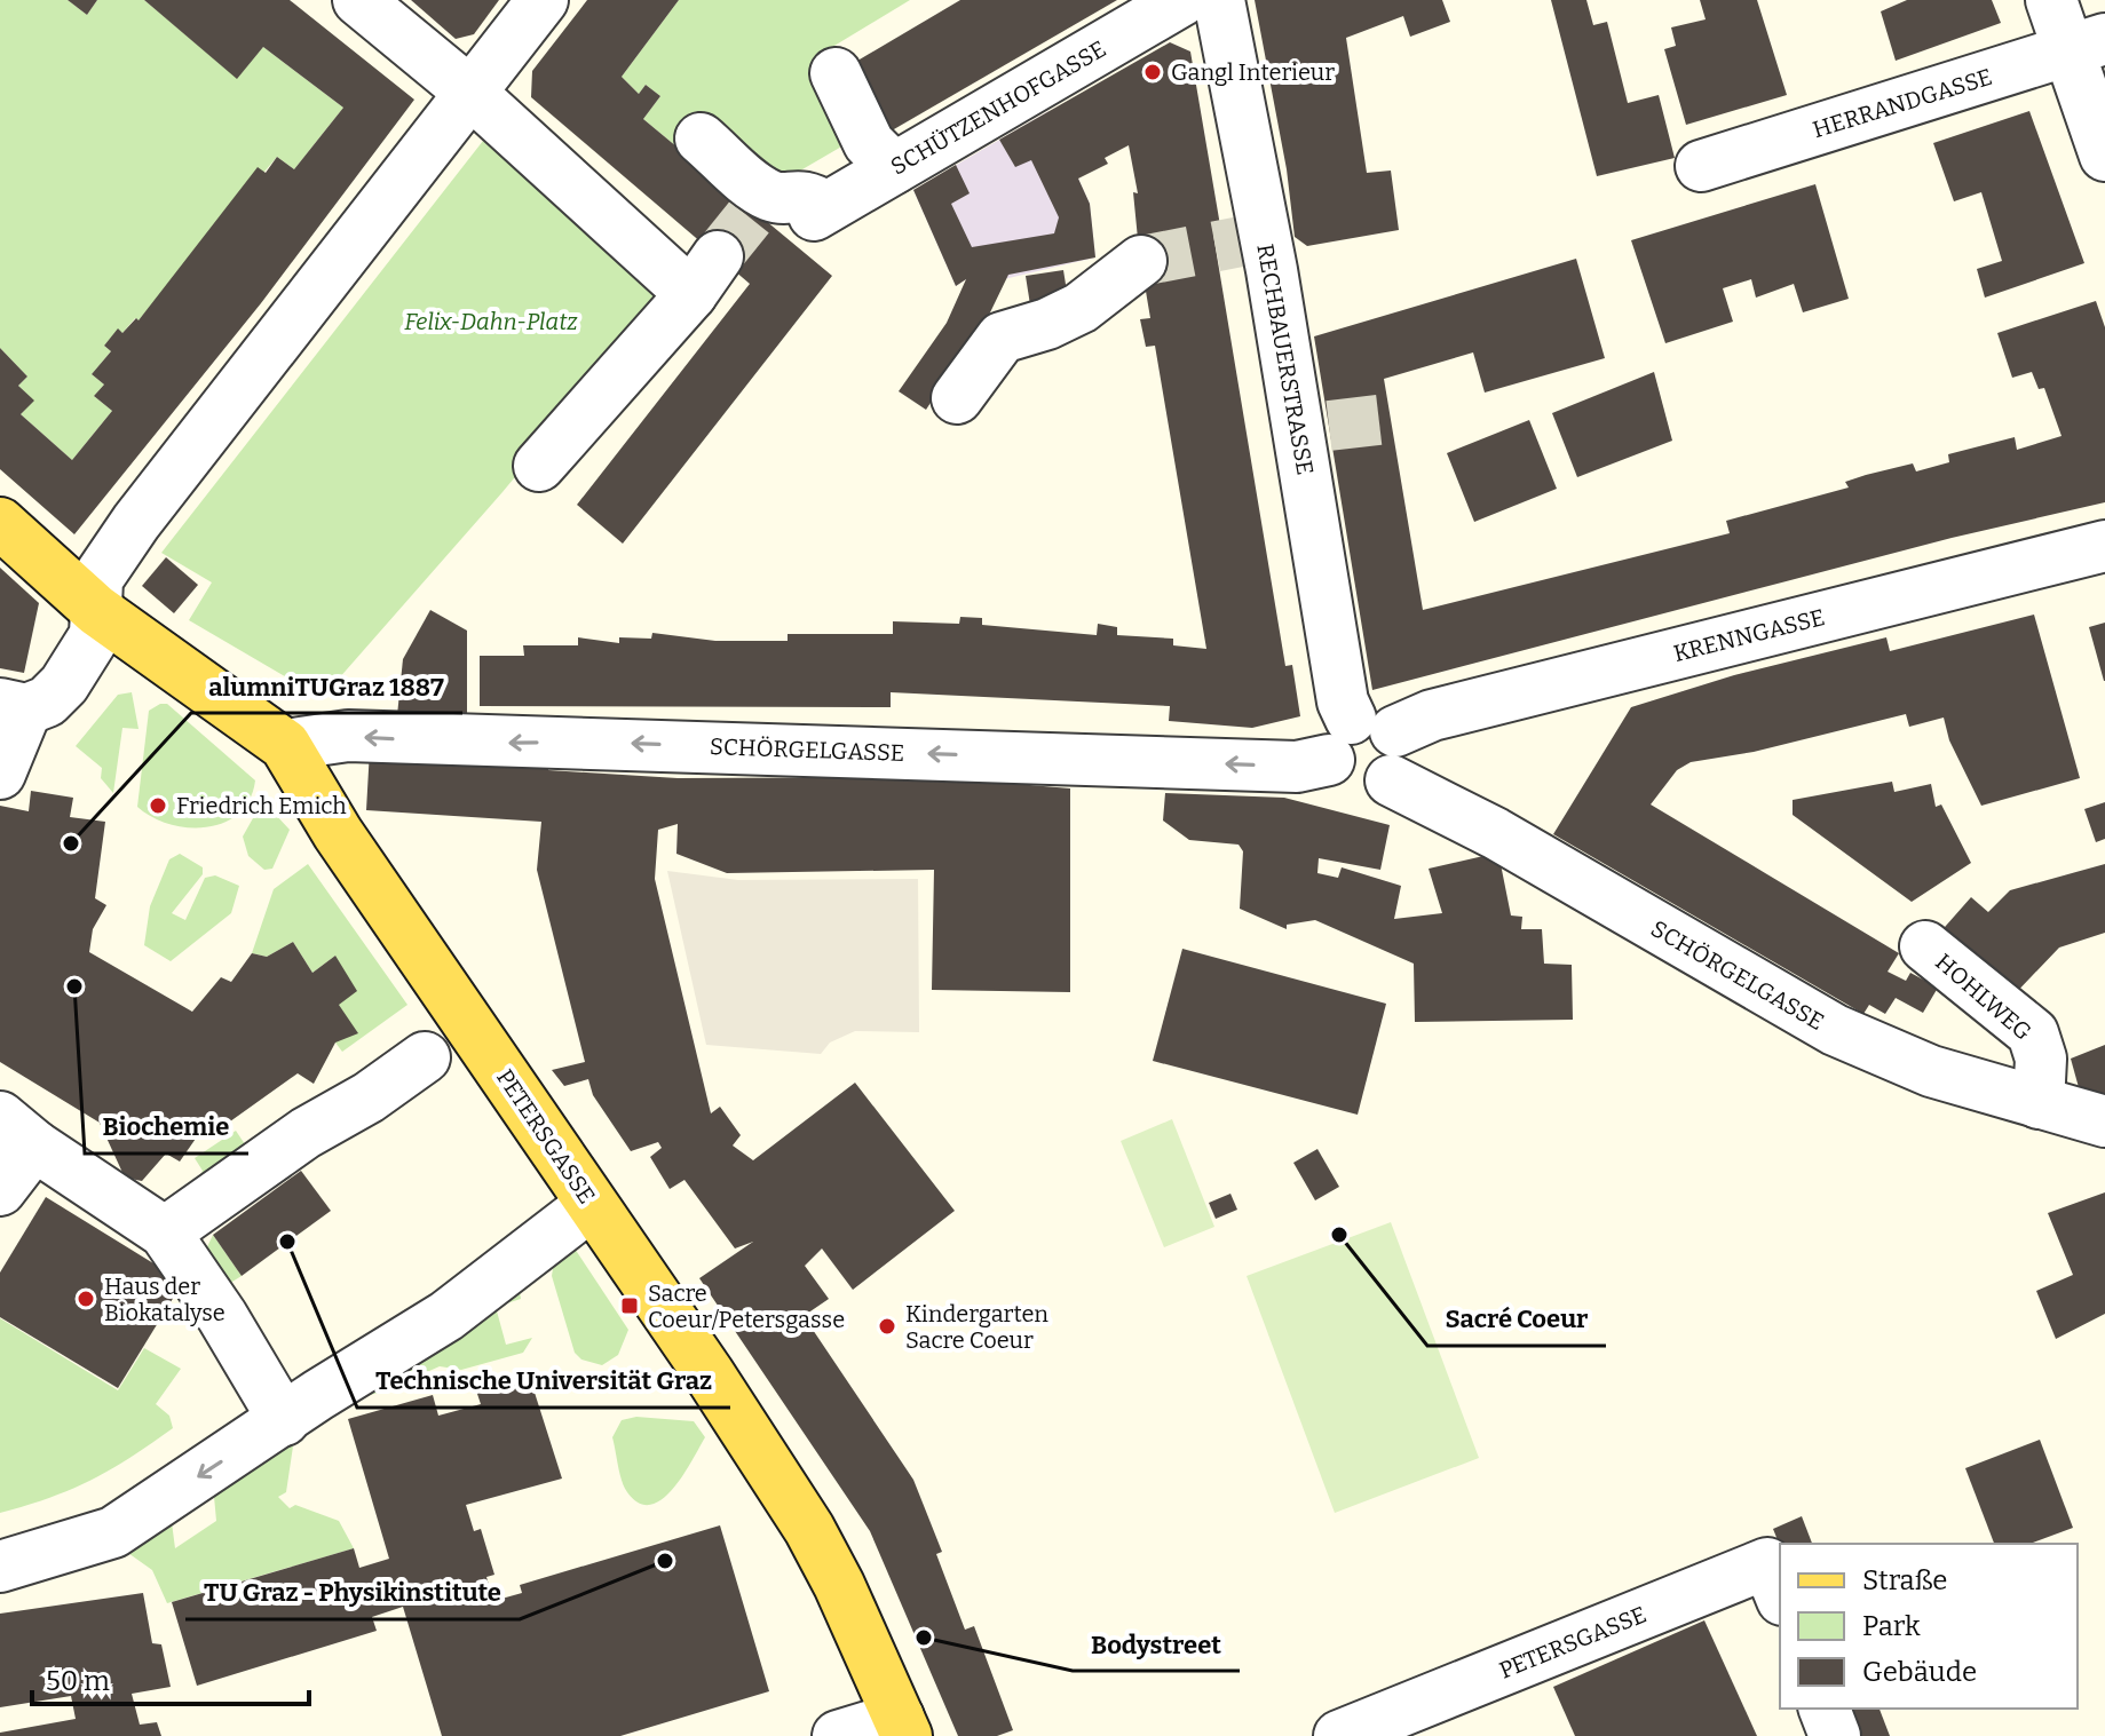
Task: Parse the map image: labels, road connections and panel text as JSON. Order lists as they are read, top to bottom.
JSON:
{
  "streets": {
    "main road": ["PETERSGASSE"],
    "street": [
      "HERRANDGASSE",
      "SCHÜTZENHOFGASSE",
      "RECHBAUERSTRASSE",
      "KRENNGASSE",
      "SCHÖRGELGASSE",
      "HOHLWEG"
    ]
  },
  "crossings": [
    ["RECHBAUERSTRASSE", "KRENNGASSE"],
    ["RECHBAUERSTRASSE", "SCHÖRGELGASSE"],
    ["KRENNGASSE", "SCHÖRGELGASSE"],
    ["SCHÖRGELGASSE", "HOHLWEG"],
    ["SCHÖRGELGASSE", "PETERSGASSE"]
  ],
  "one_way": ["SCHÖRGELGASSE"],
  "parks": ["Felix-Dahn-Platz"],
  "places": {
    "other": [
      "Gangl Interieur",
      "Friedrich Emich",
      "alumniTUGraz 1887",
      "Biochemie",
      "Sacré Coeur",
      "Technische Universität Graz",
      "Haus der Biokatalyse",
      "Kindergarten Sacre Coeur",
      "TU Graz - Physikinstitute",
      "Bodystreet"
    ],
    "transit": ["Sacre Coeur/Petersgasse"]
  },
  "legend": ["Straße", "Park", "Gebäude"],
  "scale_bar": "50 m"
}
